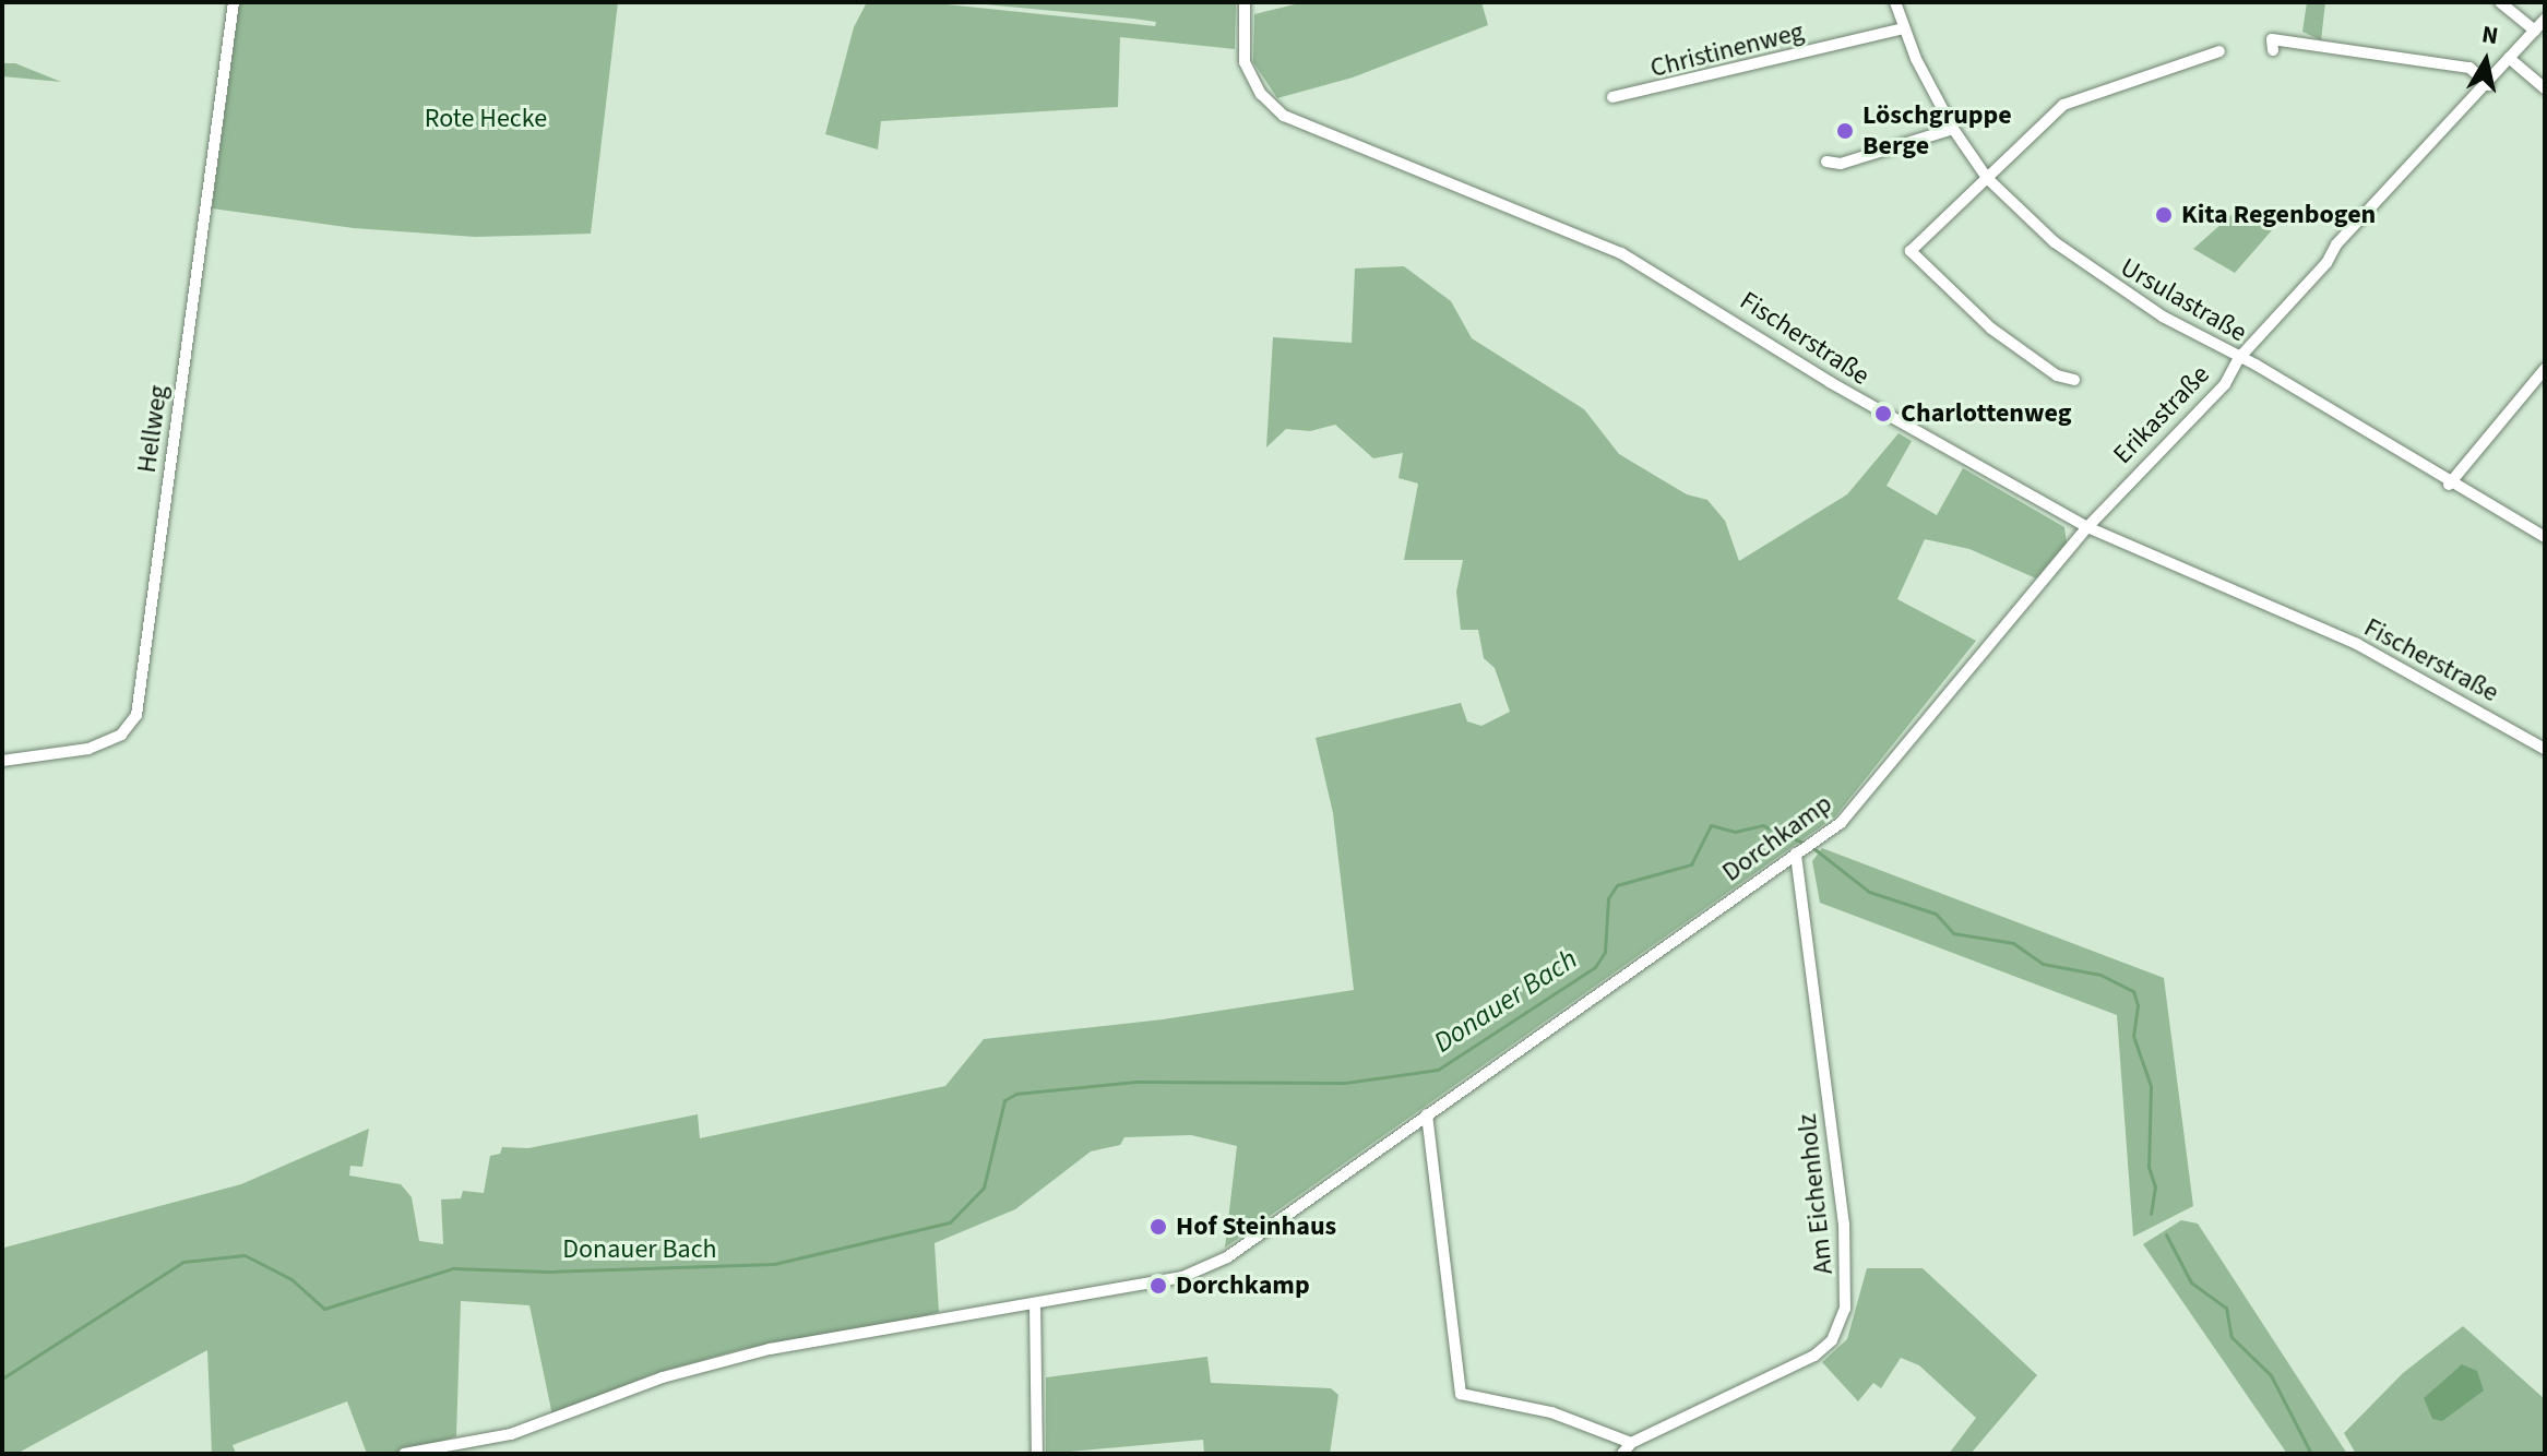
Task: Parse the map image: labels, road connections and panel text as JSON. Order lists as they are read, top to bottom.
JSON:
{
  "streets": {
    "street": [
      "Christinenweg",
      "Ursulastraße",
      "Fischerstraße",
      "Erikastraße",
      "Hellweg",
      "Dorchkamp",
      "Am Eichenholz"
    ]
  },
  "crossings": [
    ["Christinenweg", "Ursulastraße"],
    ["Ursulastraße", "Erikastraße"],
    ["Fischerstraße", "Erikastraße"],
    ["Fischerstraße", "Dorchkamp"],
    ["Erikastraße", "Dorchkamp"],
    ["Dorchkamp", "Am Eichenholz"]
  ],
  "water": ["Donauer Bach"],
  "parks": ["Rote Hecke", "Donauer Bach"],
  "places": [
    "Löschgruppe Berge",
    "Kita Regenbogen",
    "Charlottenweg",
    "Hof Steinhaus",
    "Dorchkamp"
  ],
  "north": "top"
}
